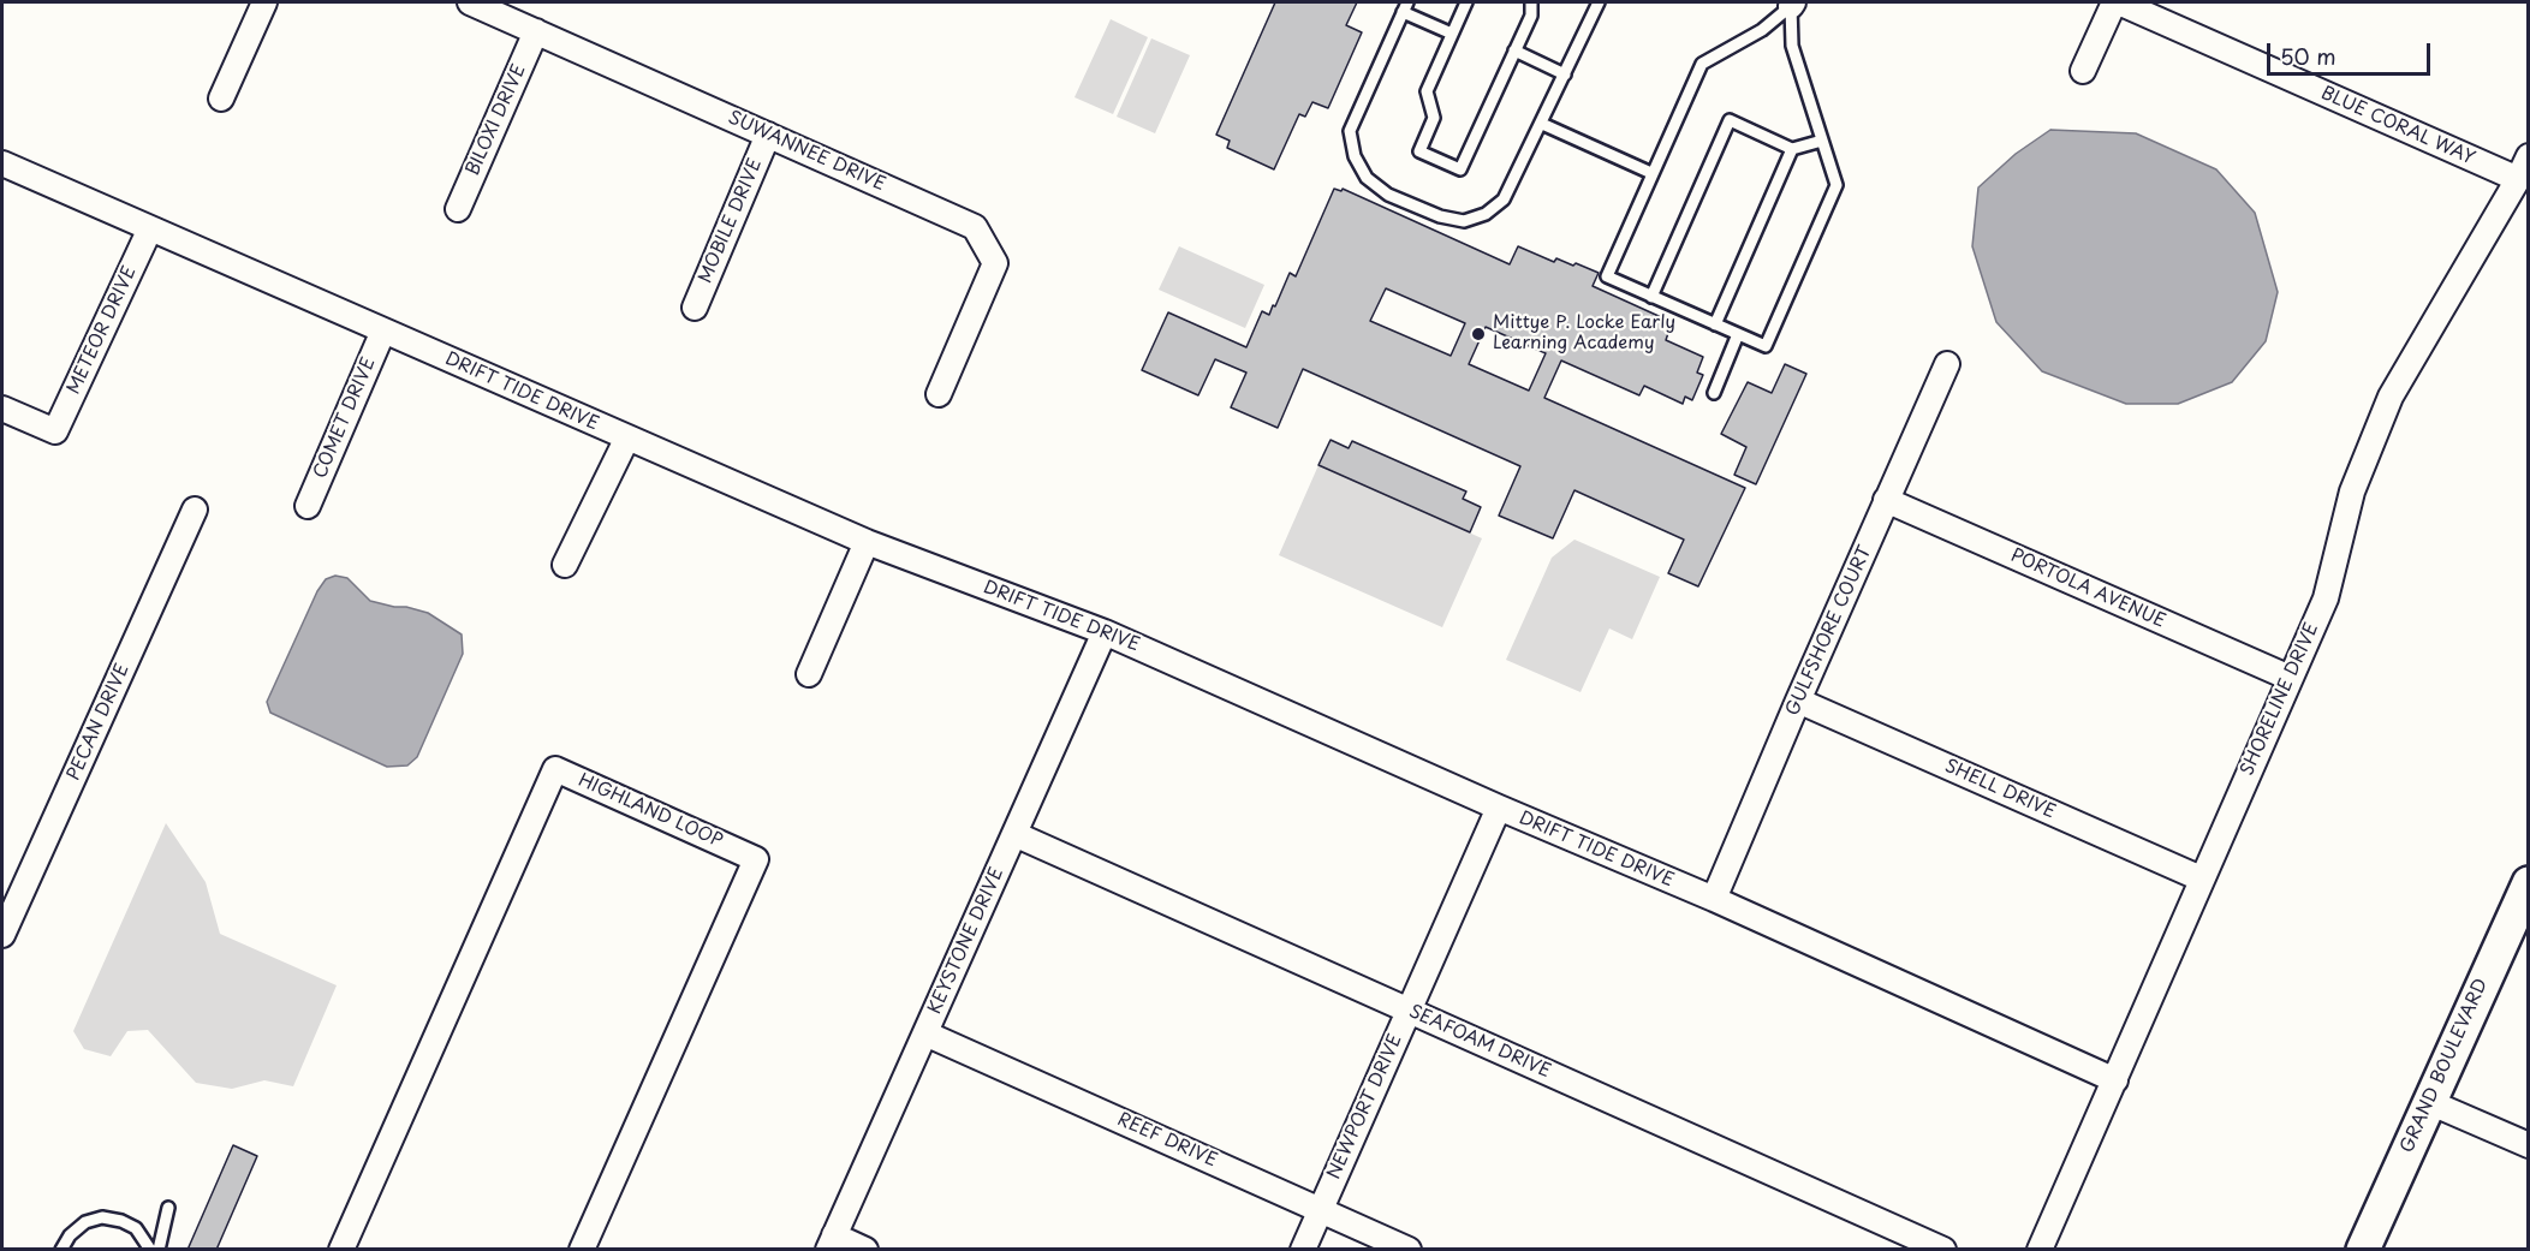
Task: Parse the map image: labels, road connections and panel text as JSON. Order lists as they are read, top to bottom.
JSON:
{
  "streets": {
    "main road": ["GRAND BOULEVARD"],
    "street": [
      "BILOXI DRIVE",
      "BLUE CORAL WAY",
      "SUWANNEE DRIVE",
      "MOBILE DRIVE",
      "METEOR DRIVE",
      "DRIFT TIDE DRIVE",
      "COMET DRIVE",
      "PORTOLA AVENUE",
      "GULFSHORE COURT",
      "SHORELINE DRIVE",
      "PECAN DRIVE",
      "SHELL DRIVE",
      "HIGHLAND LOOP",
      "KEYSTONE DRIVE",
      "SEAFOAM DRIVE",
      "NEWPORT DRIVE",
      "REEF DRIVE"
    ]
  },
  "crossings": [
    ["BILOXI DRIVE", "SUWANNEE DRIVE"],
    ["BLUE CORAL WAY", "SHORELINE DRIVE"],
    ["SUWANNEE DRIVE", "MOBILE DRIVE"],
    ["METEOR DRIVE", "DRIFT TIDE DRIVE"],
    ["DRIFT TIDE DRIVE", "COMET DRIVE"],
    ["DRIFT TIDE DRIVE", "GULFSHORE COURT"],
    ["DRIFT TIDE DRIVE", "SHORELINE DRIVE"],
    ["DRIFT TIDE DRIVE", "KEYSTONE DRIVE"],
    ["DRIFT TIDE DRIVE", "NEWPORT DRIVE"],
    ["PORTOLA AVENUE", "GULFSHORE COURT"],
    ["PORTOLA AVENUE", "SHORELINE DRIVE"],
    ["GULFSHORE COURT", "SHELL DRIVE"],
    ["SHORELINE DRIVE", "SHELL DRIVE"],
    ["KEYSTONE DRIVE", "SEAFOAM DRIVE"],
    ["KEYSTONE DRIVE", "REEF DRIVE"],
    ["SEAFOAM DRIVE", "NEWPORT DRIVE"],
    ["NEWPORT DRIVE", "REEF DRIVE"]
  ],
  "places": ["Mittye P. Locke Early Learning Academy"],
  "scale_bar": "50 m"
}
